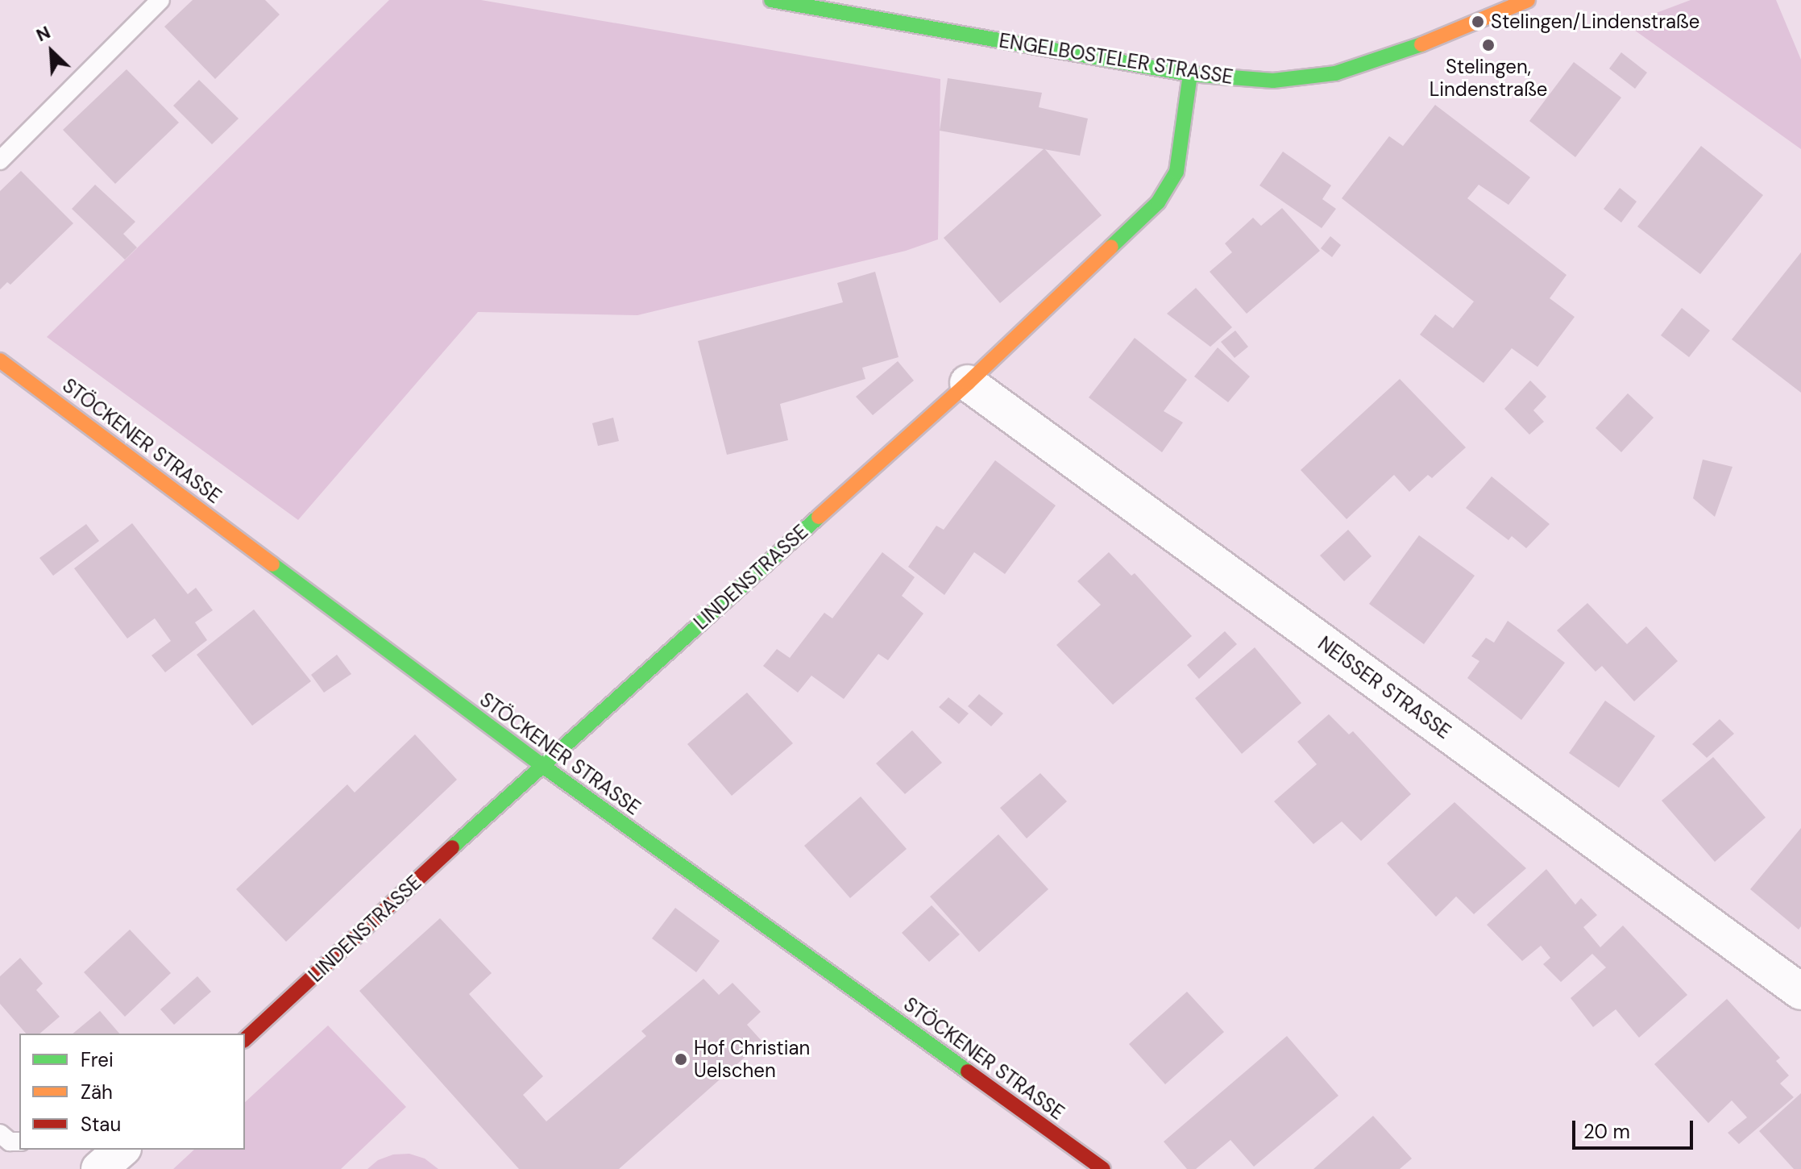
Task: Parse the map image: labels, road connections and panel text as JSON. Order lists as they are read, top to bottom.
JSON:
{
  "streets": {
    "street": [
      "ENGELBOSTELER STRASSE",
      "STÖCKENER STRASSE",
      "LINDENSTRASSE",
      "NEISSER STRASSE"
    ]
  },
  "crossings": [
    ["ENGELBOSTELER STRASSE", "LINDENSTRASSE"],
    ["STÖCKENER STRASSE", "LINDENSTRASSE"],
    ["LINDENSTRASSE", "NEISSER STRASSE"]
  ],
  "places": ["Stelingen/Lindenstraße", "Stelingen, Lindenstraße", "Hof Christian Uelschen"],
  "legend": ["Frei", "Zäh", "Stau"],
  "scale_bar": "20 m",
  "north": "top left"
}
